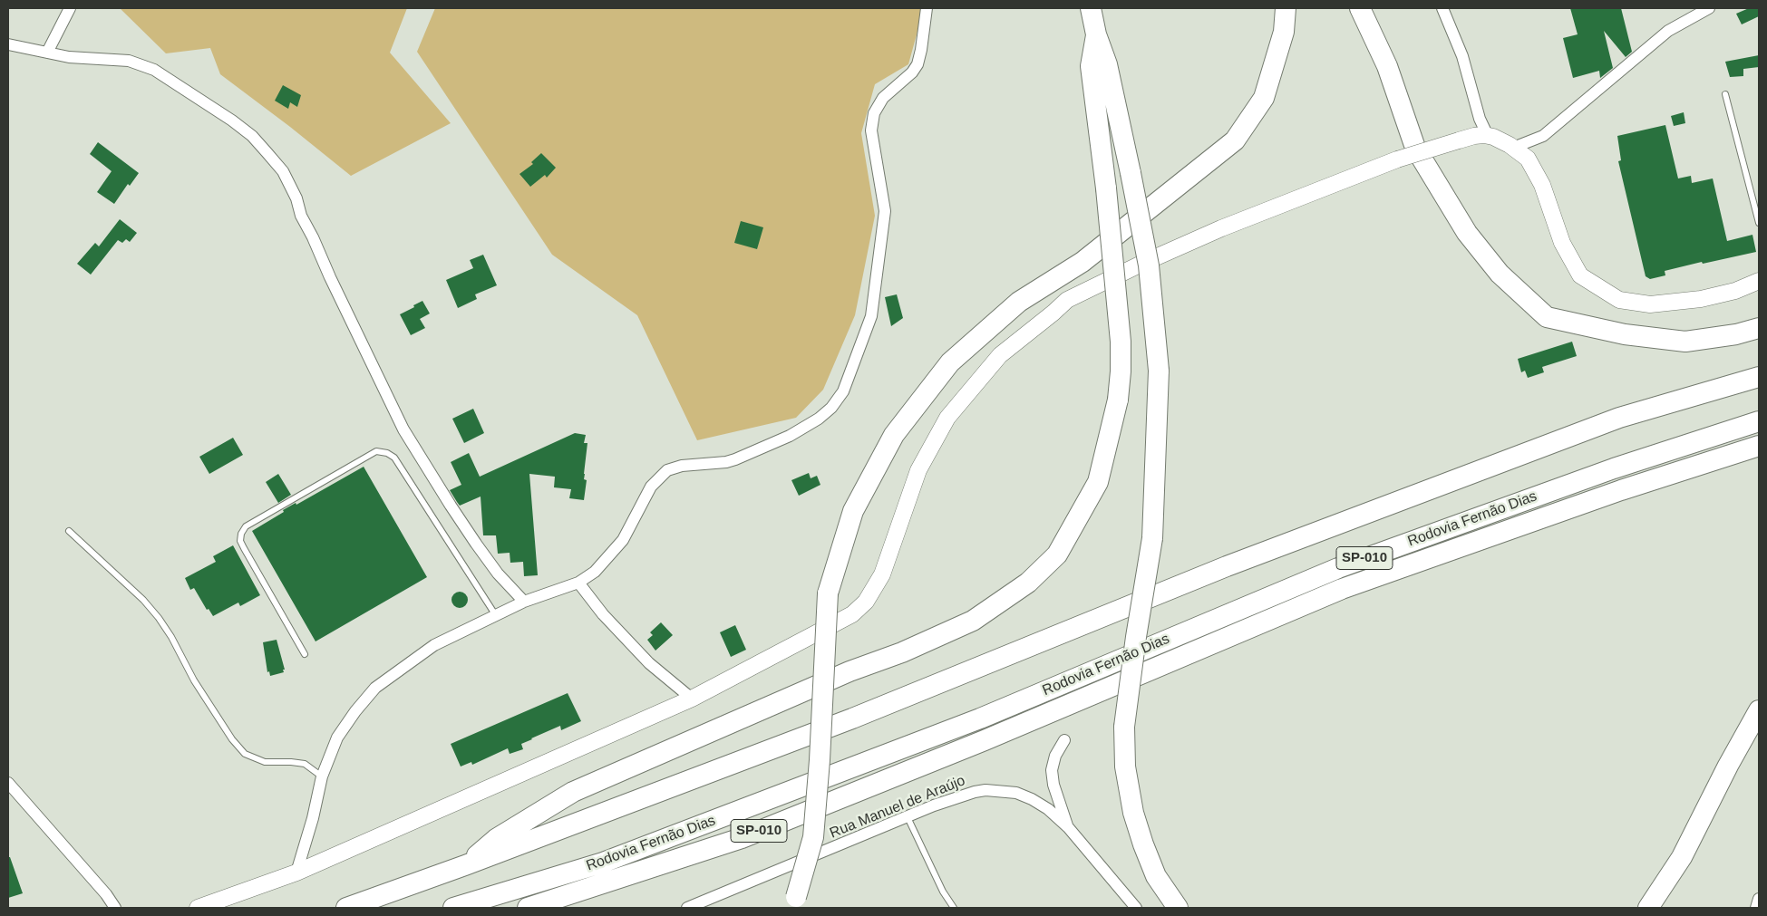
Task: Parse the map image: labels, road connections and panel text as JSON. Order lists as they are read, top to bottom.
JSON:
{
  "streets": {
    "highway": ["Rodovia Fernão Dias", "SP-010"],
    "street": ["Rua Manuel de Araújo"]
  }
}
